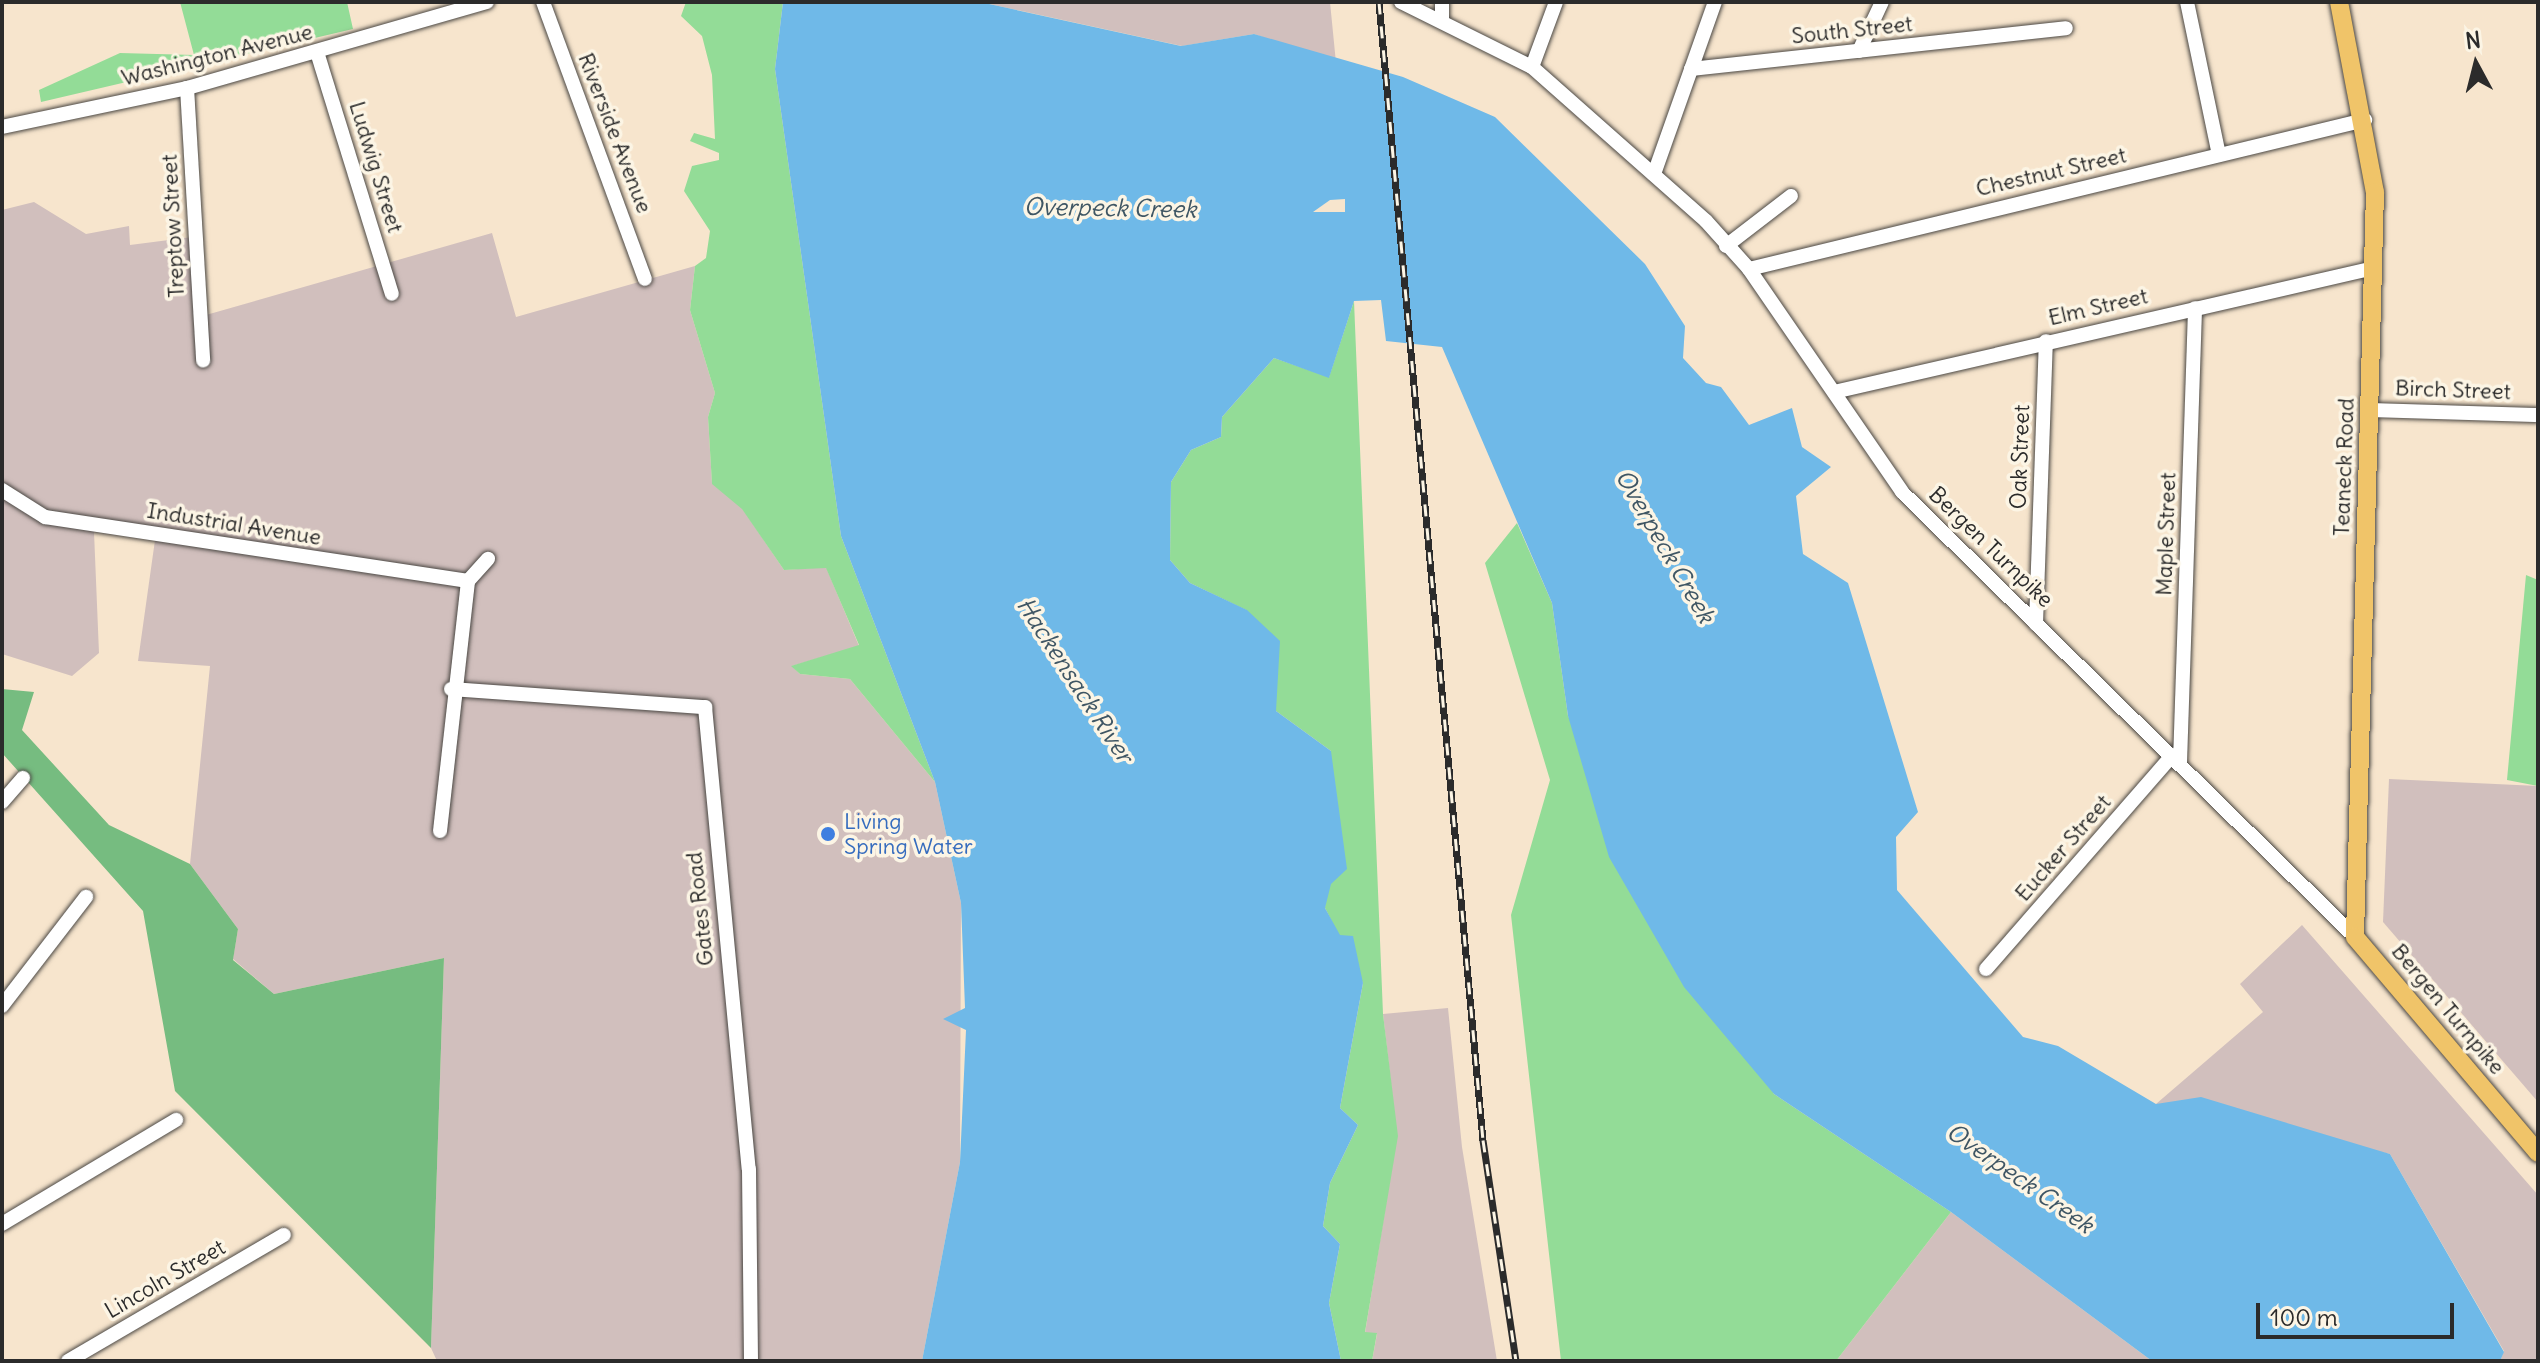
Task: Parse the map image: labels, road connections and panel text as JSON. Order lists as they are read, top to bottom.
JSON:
{
  "streets": {
    "main road": ["Teaneck Road", "Bergen Turnpike"],
    "street": [
      "South Street",
      "Washington Avenue",
      "Riverside Avenue",
      "Ludwig Street",
      "Chestnut Street",
      "Treptow Street",
      "Elm Street",
      "Birch Street",
      "Oak Street",
      "Industrial Avenue",
      "Maple Street",
      "Eucker Street",
      "Gates Road",
      "Lincoln Street"
    ]
  },
  "crossings": [
    ["Washington Avenue", "Ludwig Street"],
    ["Washington Avenue", "Treptow Street"],
    ["Chestnut Street", "Teaneck Road"],
    ["Chestnut Street", "Bergen Turnpike"],
    ["Elm Street", "Oak Street"],
    ["Elm Street", "Teaneck Road"],
    ["Elm Street", "Maple Street"],
    ["Elm Street", "Bergen Turnpike"],
    ["Birch Street", "Teaneck Road"],
    ["Oak Street", "Bergen Turnpike"],
    ["Teaneck Road", "Bergen Turnpike"],
    ["Maple Street", "Bergen Turnpike"],
    ["Maple Street", "Eucker Street"],
    ["Bergen Turnpike", "Eucker Street"]
  ],
  "water": ["Overpeck Creek", "Hackensack River"],
  "places": ["Living Spring Water"],
  "scale_bar": "100 m",
  "north": "top"
}
